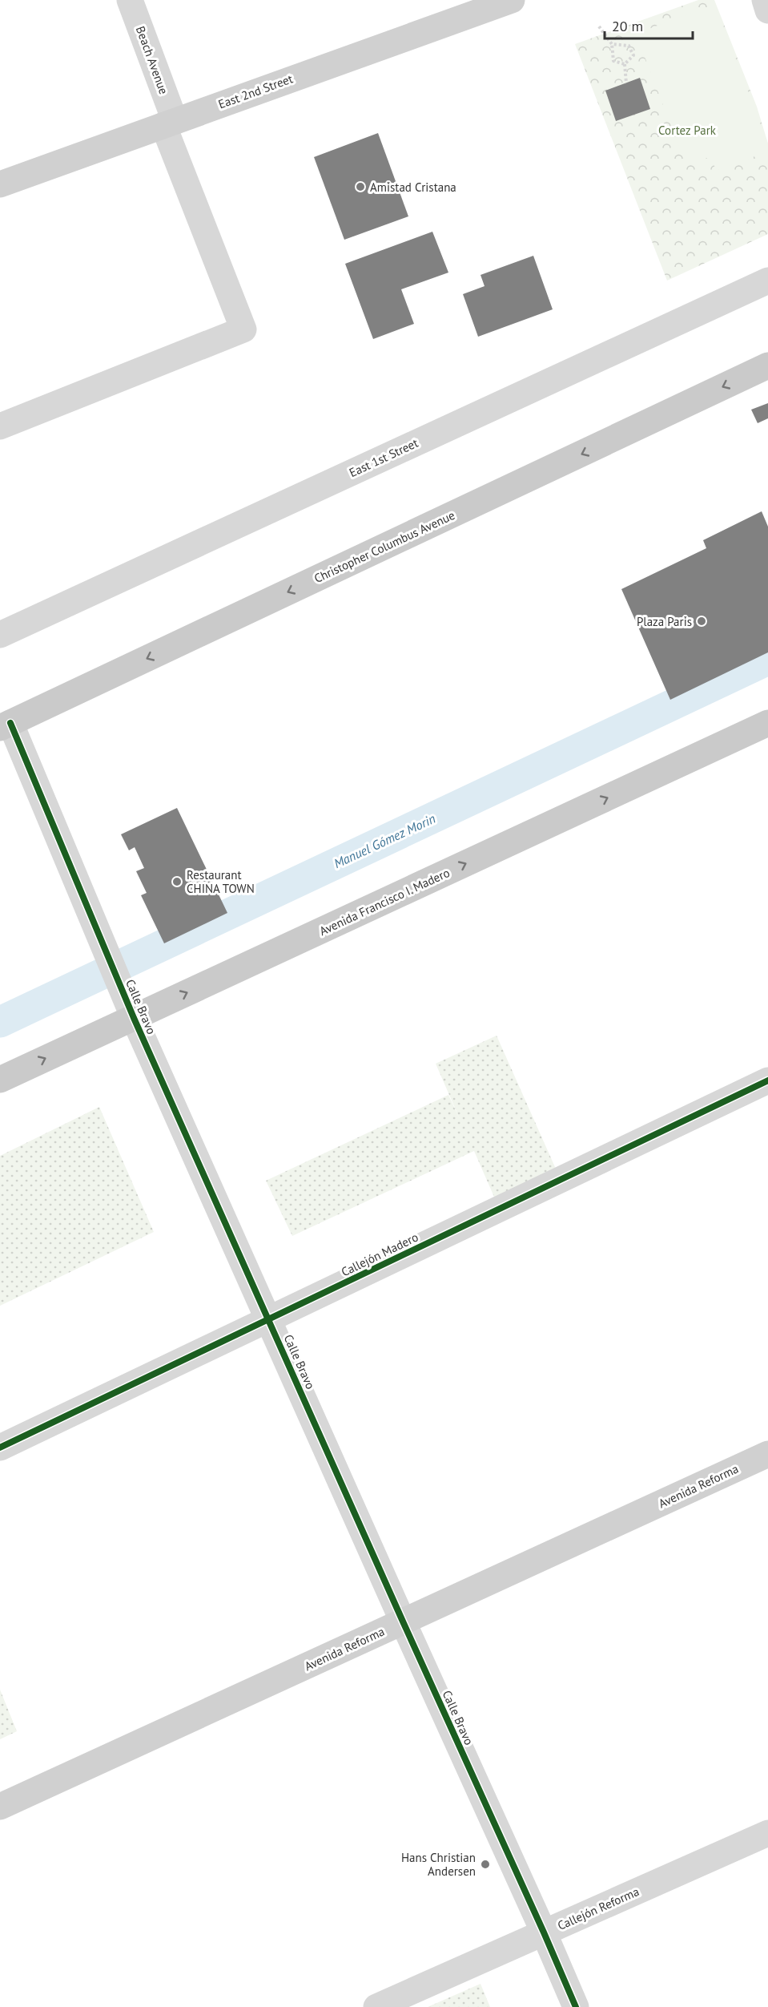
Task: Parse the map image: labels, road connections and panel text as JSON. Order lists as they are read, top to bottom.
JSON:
{
  "streets": {
    "main road": [
      "East 2nd Street",
      "Christopher Columbus Avenue",
      "Avenida Francisco I. Madero",
      "Avenida Reforma"
    ],
    "street": [
      "Beach Avenue",
      "East 1st Street",
      "Calle Bravo",
      "Callejón Madero",
      "Callejón Reforma"
    ]
  },
  "crossings": [
    ["Beach Avenue", "East 2nd Street"],
    ["Christopher Columbus Avenue", "Calle Bravo"],
    ["Avenida Francisco I. Madero", "Calle Bravo"],
    ["Calle Bravo", "Callejón Madero"],
    ["Calle Bravo", "Avenida Reforma"],
    ["Calle Bravo", "Callejón Reforma"]
  ],
  "one_way": ["Christopher Columbus Avenue", "Avenida Francisco I. Madero"],
  "water": ["Manuel Gómez Morin"],
  "parks": ["Cortez Park"],
  "places": [
    "Amistad Cristana",
    "Plaza Paris",
    "Restaurant CHINA TOWN",
    "Hans Christian Andersen"
  ],
  "scale_bar": "20 m"
}
